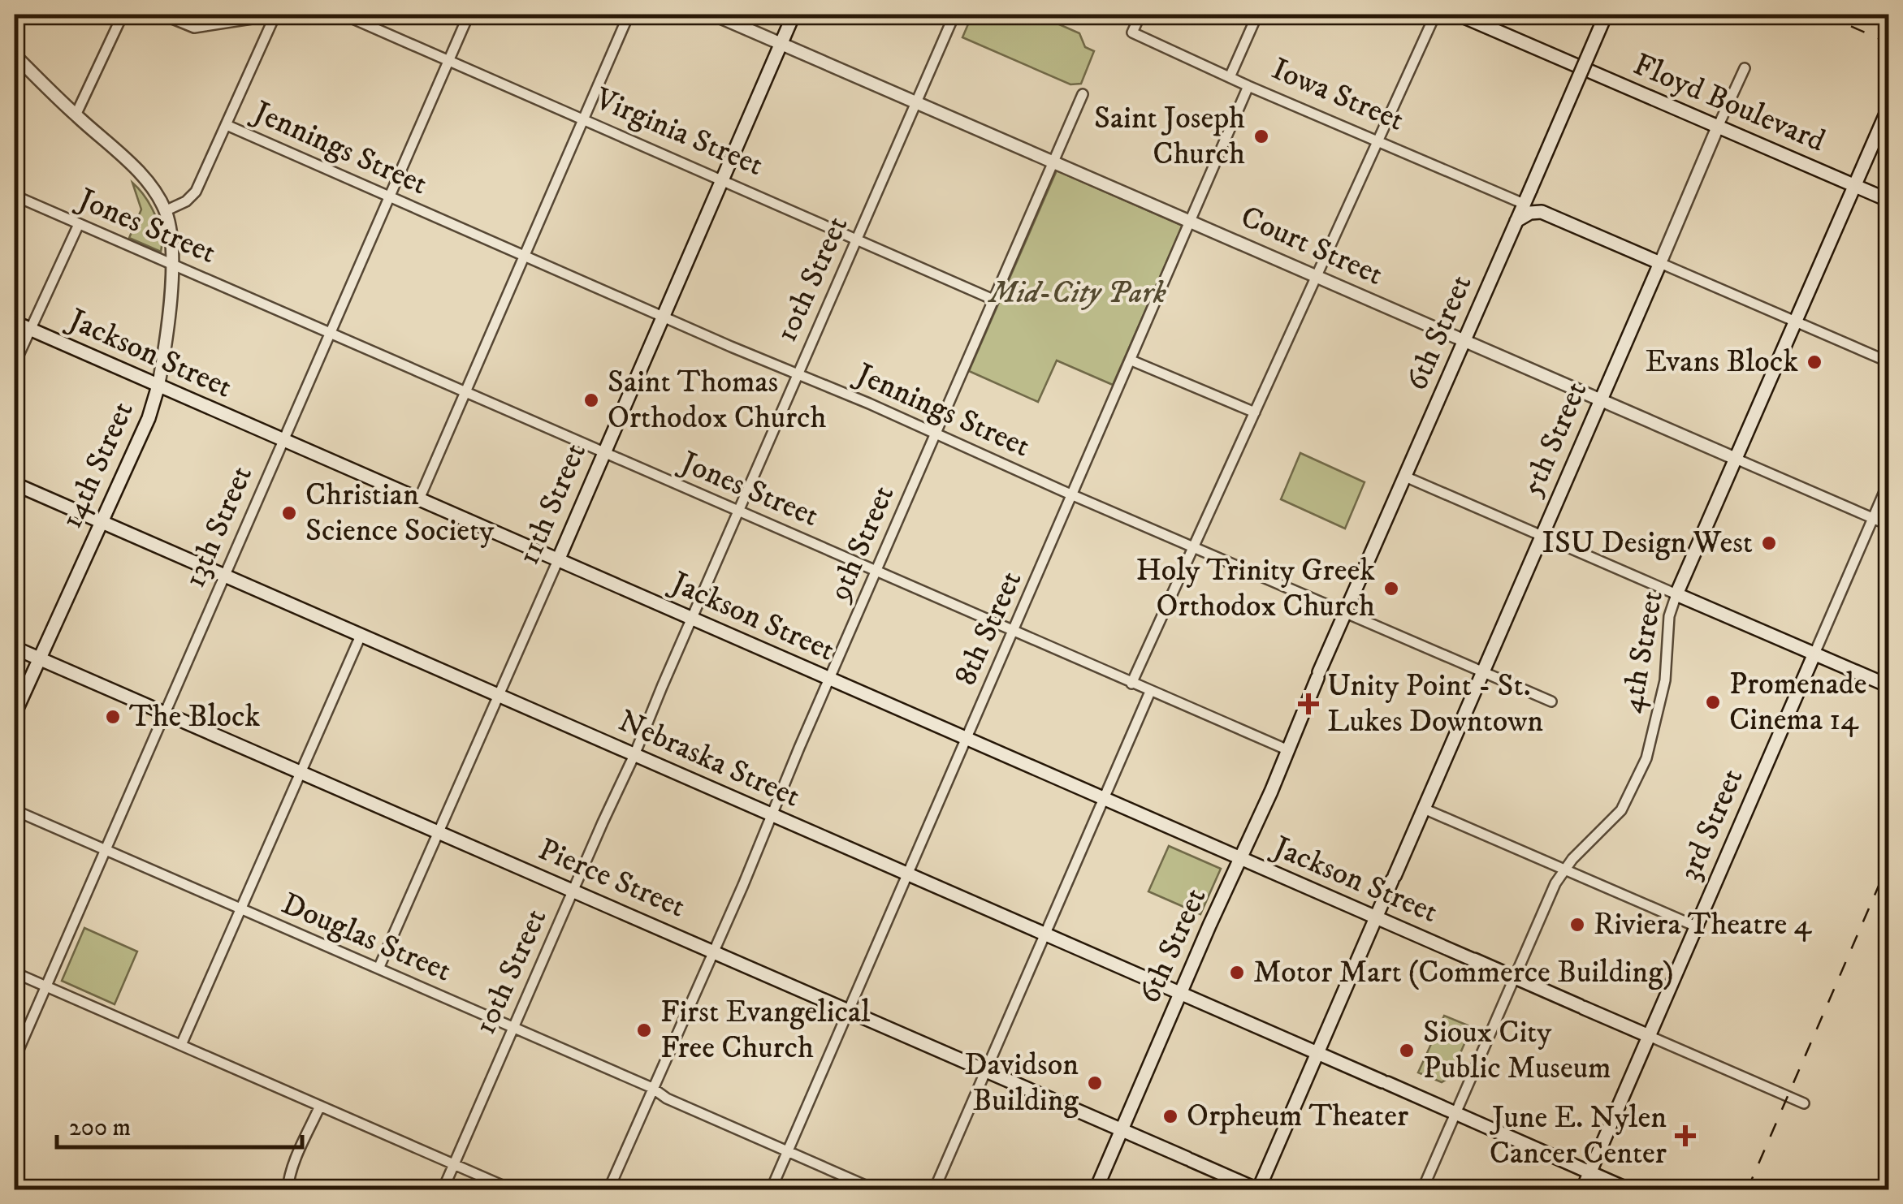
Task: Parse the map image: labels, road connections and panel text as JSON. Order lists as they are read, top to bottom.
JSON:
{
  "streets": {
    "main road": [
      "Floyd Boulevard",
      "6th Street",
      "Jackson Street",
      "5th Street",
      "14th Street",
      "11th Street",
      "4th Street",
      "Nebraska Street",
      "3rd Street",
      "Pierce Street"
    ],
    "street": [
      "Iowa Street",
      "Virginia Street",
      "Jennings Street",
      "Jones Street",
      "Court Street",
      "10th Street",
      "13th Street",
      "9th Street",
      "8th Street",
      "Douglas Street"
    ]
  },
  "crossings": [
    ["Iowa Street", "6th Street"],
    ["Iowa Street", "8th Street"],
    ["Floyd Boulevard", "5th Street"],
    ["Floyd Boulevard", "4th Street"],
    ["Virginia Street", "10th Street"],
    ["Virginia Street", "11th Street"],
    ["Virginia Street", "13th Street"],
    ["Virginia Street", "9th Street"],
    ["Jennings Street", "10th Street"],
    ["Jennings Street", "6th Street"],
    ["Jennings Street", "5th Street"],
    ["Jennings Street", "11th Street"],
    ["Jennings Street", "13th Street"],
    ["Jennings Street", "9th Street"],
    ["Jennings Street", "8th Street"],
    ["Jones Street", "10th Street"],
    ["Jones Street", "6th Street"],
    ["Jones Street", "14th Street"],
    ["Jones Street", "11th Street"],
    ["Jones Street", "13th Street"],
    ["Jones Street", "9th Street"],
    ["Jones Street", "8th Street"],
    ["Court Street", "10th Street"],
    ["Court Street", "6th Street"],
    ["Court Street", "5th Street"],
    ["Court Street", "11th Street"],
    ["Court Street", "9th Street"],
    ["Court Street", "8th Street"],
    ["Court Street", "4th Street"],
    ["Court Street", "3rd Street"],
    ["10th Street", "Jackson Street"],
    ["10th Street", "Nebraska Street"],
    ["10th Street", "Pierce Street"],
    ["10th Street", "Douglas Street"],
    ["6th Street", "Jackson Street"],
    ["6th Street", "Nebraska Street"],
    ["6th Street", "Pierce Street"],
    ["Jackson Street", "5th Street"],
    ["Jackson Street", "14th Street"],
    ["Jackson Street", "11th Street"],
    ["Jackson Street", "13th Street"],
    ["Jackson Street", "9th Street"],
    ["Jackson Street", "8th Street"],
    ["Jackson Street", "4th Street"],
    ["Jackson Street", "3rd Street"],
    ["5th Street", "Nebraska Street"],
    ["5th Street", "Pierce Street"],
    ["14th Street", "Nebraska Street"],
    ["14th Street", "Pierce Street"],
    ["11th Street", "Nebraska Street"],
    ["11th Street", "Pierce Street"],
    ["11th Street", "Douglas Street"],
    ["13th Street", "Nebraska Street"],
    ["13th Street", "Pierce Street"],
    ["13th Street", "Douglas Street"],
    ["9th Street", "Nebraska Street"],
    ["9th Street", "Pierce Street"],
    ["9th Street", "Douglas Street"],
    ["8th Street", "Nebraska Street"],
    ["8th Street", "Pierce Street"],
    ["8th Street", "Douglas Street"],
    ["4th Street", "Nebraska Street"],
    ["Nebraska Street", "3rd Street"]
  ],
  "parks": ["Mid-City Park"],
  "places": {
    "other": [
      "Saint Joseph Church",
      "Evans Block",
      "Saint Thomas Orthodox Church",
      "Christian Science Society",
      "ISU Design West",
      "Holy Trinity Greek Orthodox Church",
      "Promenade Cinema 14",
      "The Block",
      "Riviera Theatre 4",
      "Motor Mart (Commerce Building)",
      "First Evangelical Free Church",
      "Sioux City Public Museum",
      "Davidson Building",
      "Orpheum Theater"
    ],
    "health": ["Unity Point - St. Lukes Downtown", "June E. Nylen Cancer Center"]
  },
  "scale_bar": "200 m"
}
